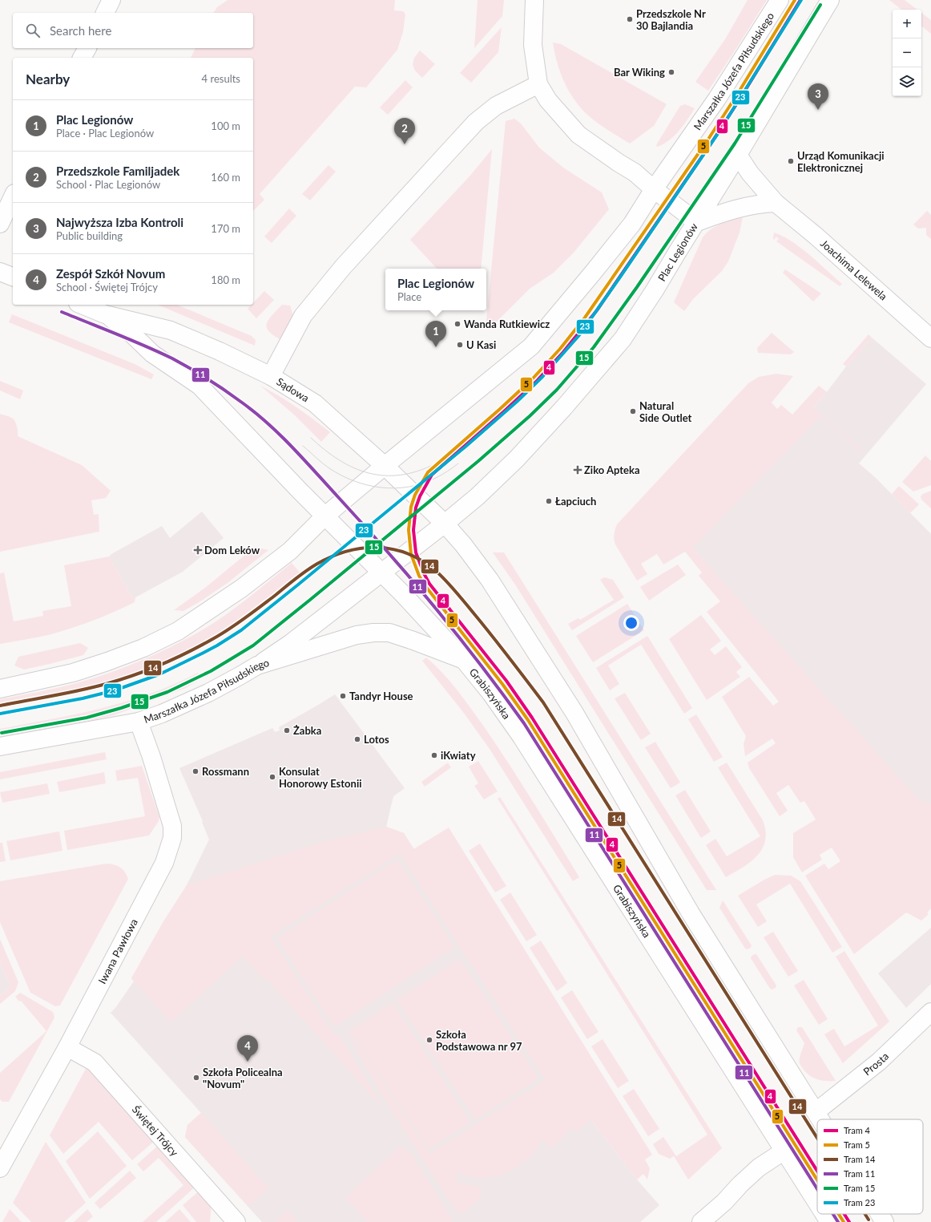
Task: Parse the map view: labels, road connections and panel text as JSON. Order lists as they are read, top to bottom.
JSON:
{
  "streets": {
    "street": [
      "Marszałka Józefa Piłsudskiego",
      "Plac Legionów",
      "Joachima Lelewela",
      "Sądowa",
      "Grabiszyńska",
      "Iwana Pawłowa",
      "Prosta",
      "Świętej Trójcy"
    ]
  },
  "crossings": [
    ["Marszałka Józefa Piłsudskiego", "Plac Legionów"],
    ["Marszałka Józefa Piłsudskiego", "Sądowa"],
    ["Marszałka Józefa Piłsudskiego", "Grabiszyńska"],
    ["Marszałka Józefa Piłsudskiego", "Iwana Pawłowa"],
    ["Plac Legionów", "Sądowa"],
    ["Sądowa", "Grabiszyńska"],
    ["Iwana Pawłowa", "Świętej Trójcy"]
  ],
  "places": {
    "other": [
      "Przedszkole Nr 30 Bajlandia",
      "Bar Wiking",
      "Urząd Komunikacji Elektronicznej",
      "Wanda Rutkiewicz",
      "U Kasi",
      "Natural Side Outlet",
      "Łapciuch",
      "Tandyr House",
      "Żabka",
      "Lotos",
      "iKwiaty",
      "Rossmann",
      "Konsulat Honorowy Estonii",
      "Szkoła Podstawowa nr 97",
      "Szkoła Policealna \"Novum\""
    ],
    "health": ["Ziko Apteka", "Dom Leków"]
  },
  "lines": [
    "tram line 4",
    "tram line 5",
    "tram line 23",
    "tram line 15",
    "tram line 11",
    "tram line 14"
  ],
  "legend": [
    "Tram 4",
    "Tram 5",
    "Tram 14",
    "Tram 11",
    "Tram 15",
    "Tram 23"
  ],
  "page": {
    "map_buttons": ["+", "−"],
    "search": "Search here",
    "heading": ["Nearby", "4 results"],
    "pins": [
      "3",
      "2",
      "1",
      "4"
    ],
    "list": [
      {
        "mark": "1",
        "name": "Plac Legionów",
        "note": "Place · Plac Legionów",
        "value": "100 m"
      },
      {
        "mark": "2",
        "name": "Przedszkole Familjadek",
        "note": "School · Plac Legionów",
        "value": "160 m"
      },
      {
        "mark": "3",
        "name": "Najwyższa Izba Kontroli",
        "note": "Public building",
        "value": "170 m"
      },
      {
        "mark": "4",
        "name": "Zespół Szkół Novum",
        "note": "School · Świętej Trójcy",
        "value": "180 m"
      }
    ],
    "popup": ["Plac Legionów", "Place"]
  }
}
